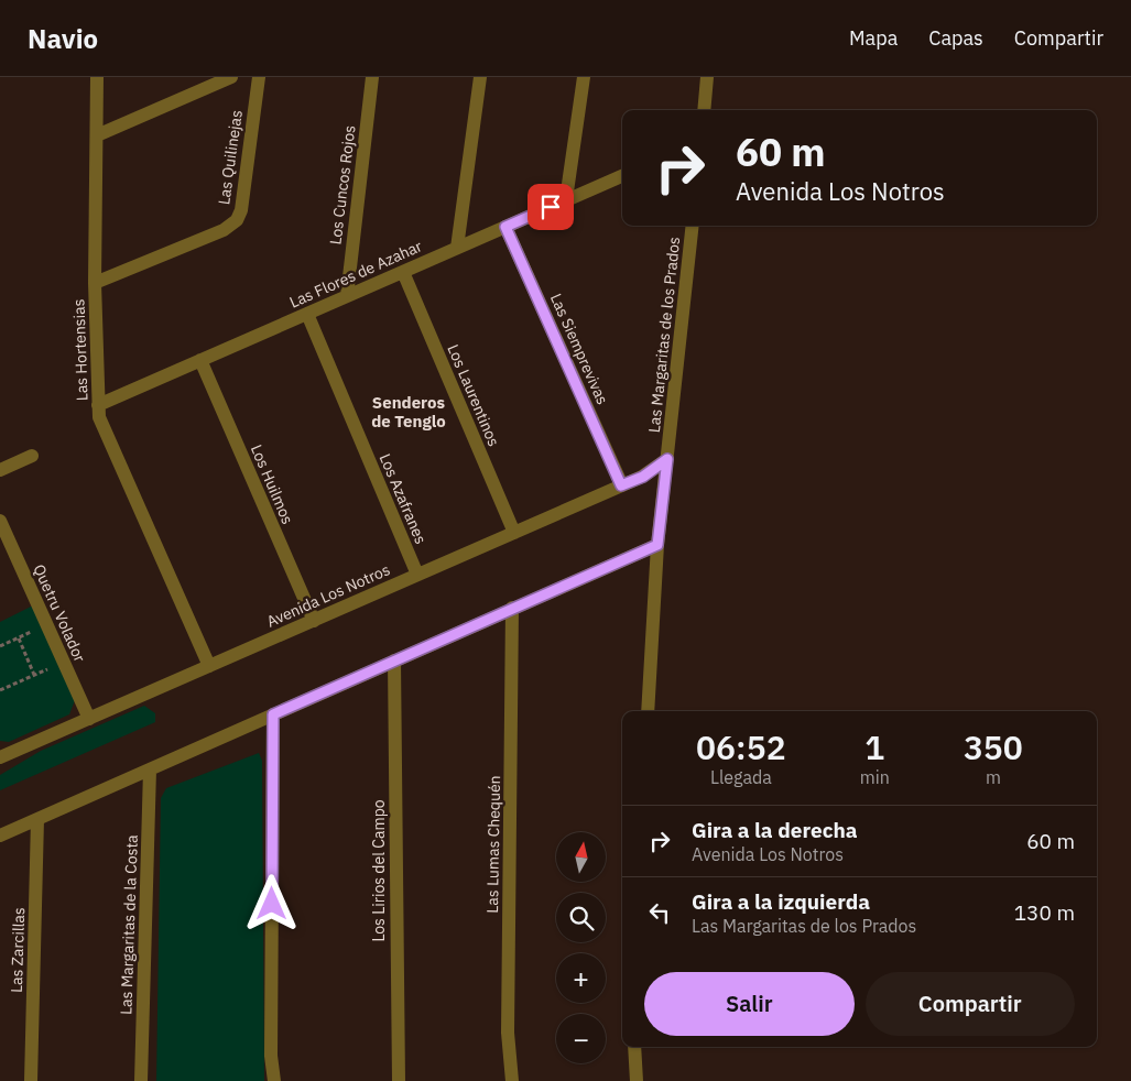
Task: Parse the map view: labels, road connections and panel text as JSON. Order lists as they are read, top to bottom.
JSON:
{
  "streets": {
    "street": [
      "Las Quilinejas",
      "Los Cuncos Rojos",
      "Las Flores de Azahar",
      "Las Margaritas de los Prados",
      "Las Siemprevivas",
      "Las Hortensias",
      "Los Laurentinos",
      "Los Huilmos",
      "Los Azafranes",
      "Avenida Los Notros",
      "Quetru Volador",
      "Las Lumas Chequén",
      "Los Lirios del Campo",
      "Las Margaritas de la Costa",
      "Las Zarcillas"
    ]
  },
  "crossings": [
    ["Las Quilinejas", "Las Hortensias"],
    ["Los Cuncos Rojos", "Las Flores de Azahar"],
    ["Las Flores de Azahar", "Las Siemprevivas"],
    ["Las Flores de Azahar", "Las Hortensias"],
    ["Las Flores de Azahar", "Los Laurentinos"],
    ["Las Flores de Azahar", "Los Huilmos"],
    ["Las Flores de Azahar", "Los Azafranes"],
    ["Las Margaritas de los Prados", "Avenida Los Notros"],
    ["Las Siemprevivas", "Avenida Los Notros"],
    ["Las Hortensias", "Avenida Los Notros"],
    ["Los Laurentinos", "Avenida Los Notros"],
    ["Los Huilmos", "Avenida Los Notros"],
    ["Los Azafranes", "Avenida Los Notros"],
    ["Avenida Los Notros", "Quetru Volador"]
  ],
  "districts": ["Senderos de Tenglo"],
  "north": "top",
  "page": {
    "header": "Navio",
    "nav": ["Mapa", "Capas", "Compartir"],
    "turn": ["60 m", "Avenida Los Notros"],
    "eta": [
      "06:52",
      "Llegada",
      "1",
      "min",
      "350",
      "m"
    ],
    "list": [
      {
        "name": "Gira a la derecha",
        "note": "Avenida Los Notros",
        "value": "60 m"
      },
      {
        "name": "Gira a la izquierda",
        "note": "Las Margaritas de los Prados",
        "value": "130 m"
      }
    ],
    "map_buttons": ["+", "−"],
    "buttons": ["Salir", "Compartir"]
  }
}
